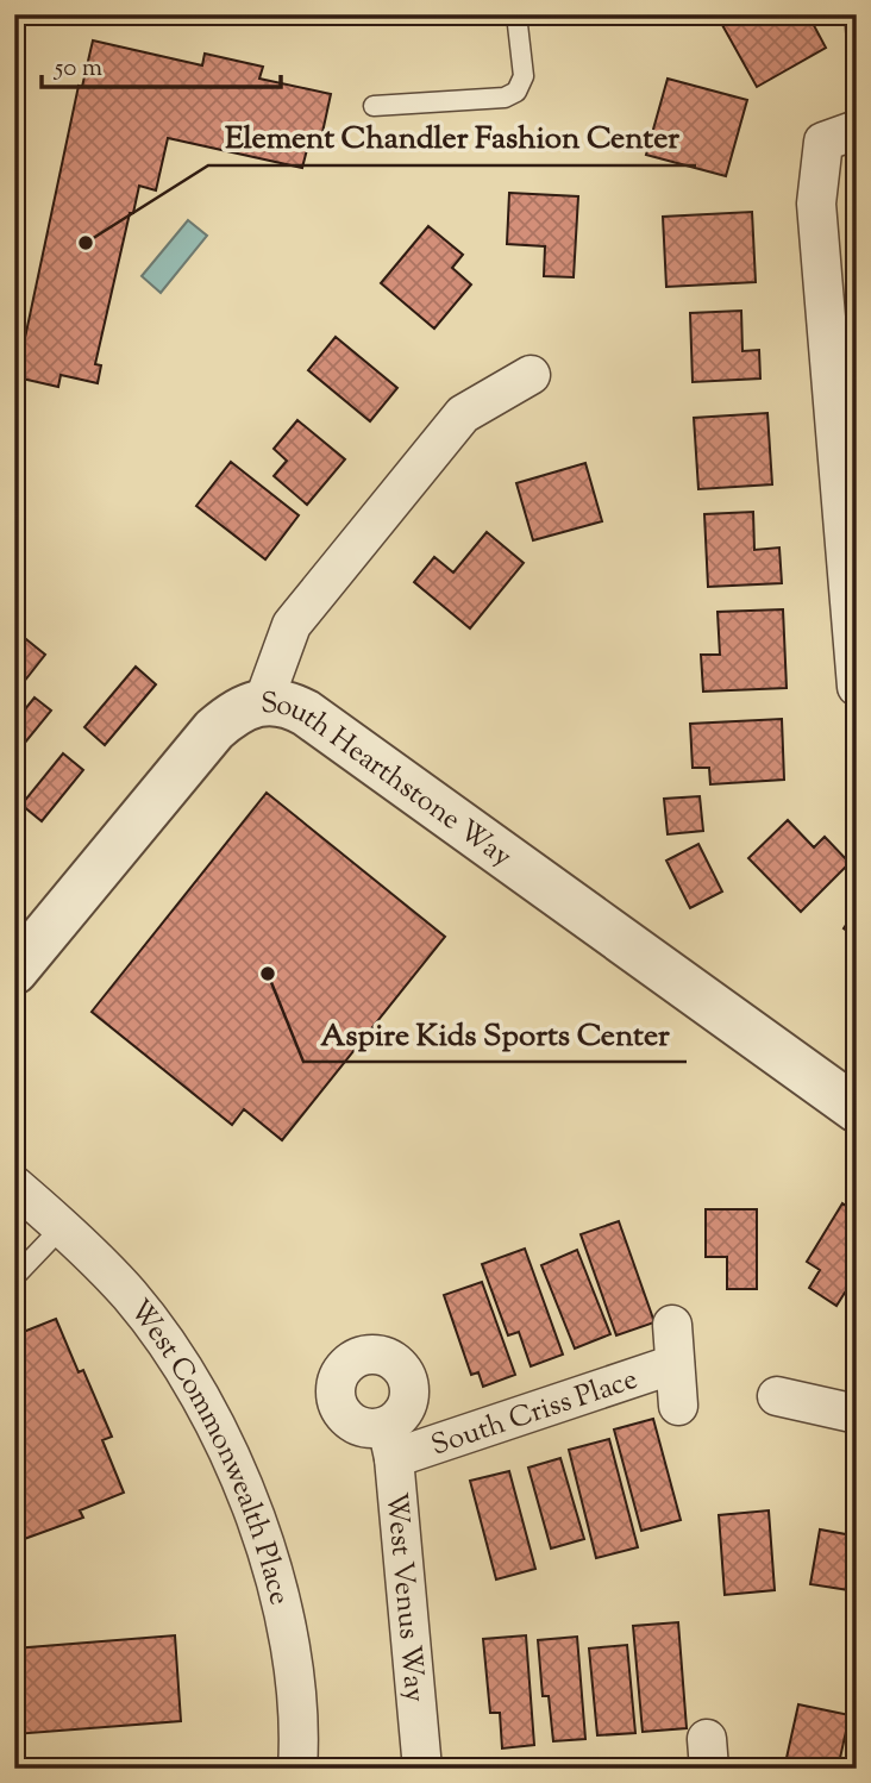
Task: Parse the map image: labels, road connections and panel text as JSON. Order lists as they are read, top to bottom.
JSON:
{
  "streets": {
    "street": [
      "South Hearthstone Way",
      "South Criss Place",
      "West Commonwealth Place",
      "West Venus Way"
    ]
  },
  "crossings": [
    ["South Criss Place", "West Venus Way"]
  ],
  "places": ["Element Chandler Fashion Center", "Aspire Kids Sports Center"],
  "scale_bar": "50 m"
}
